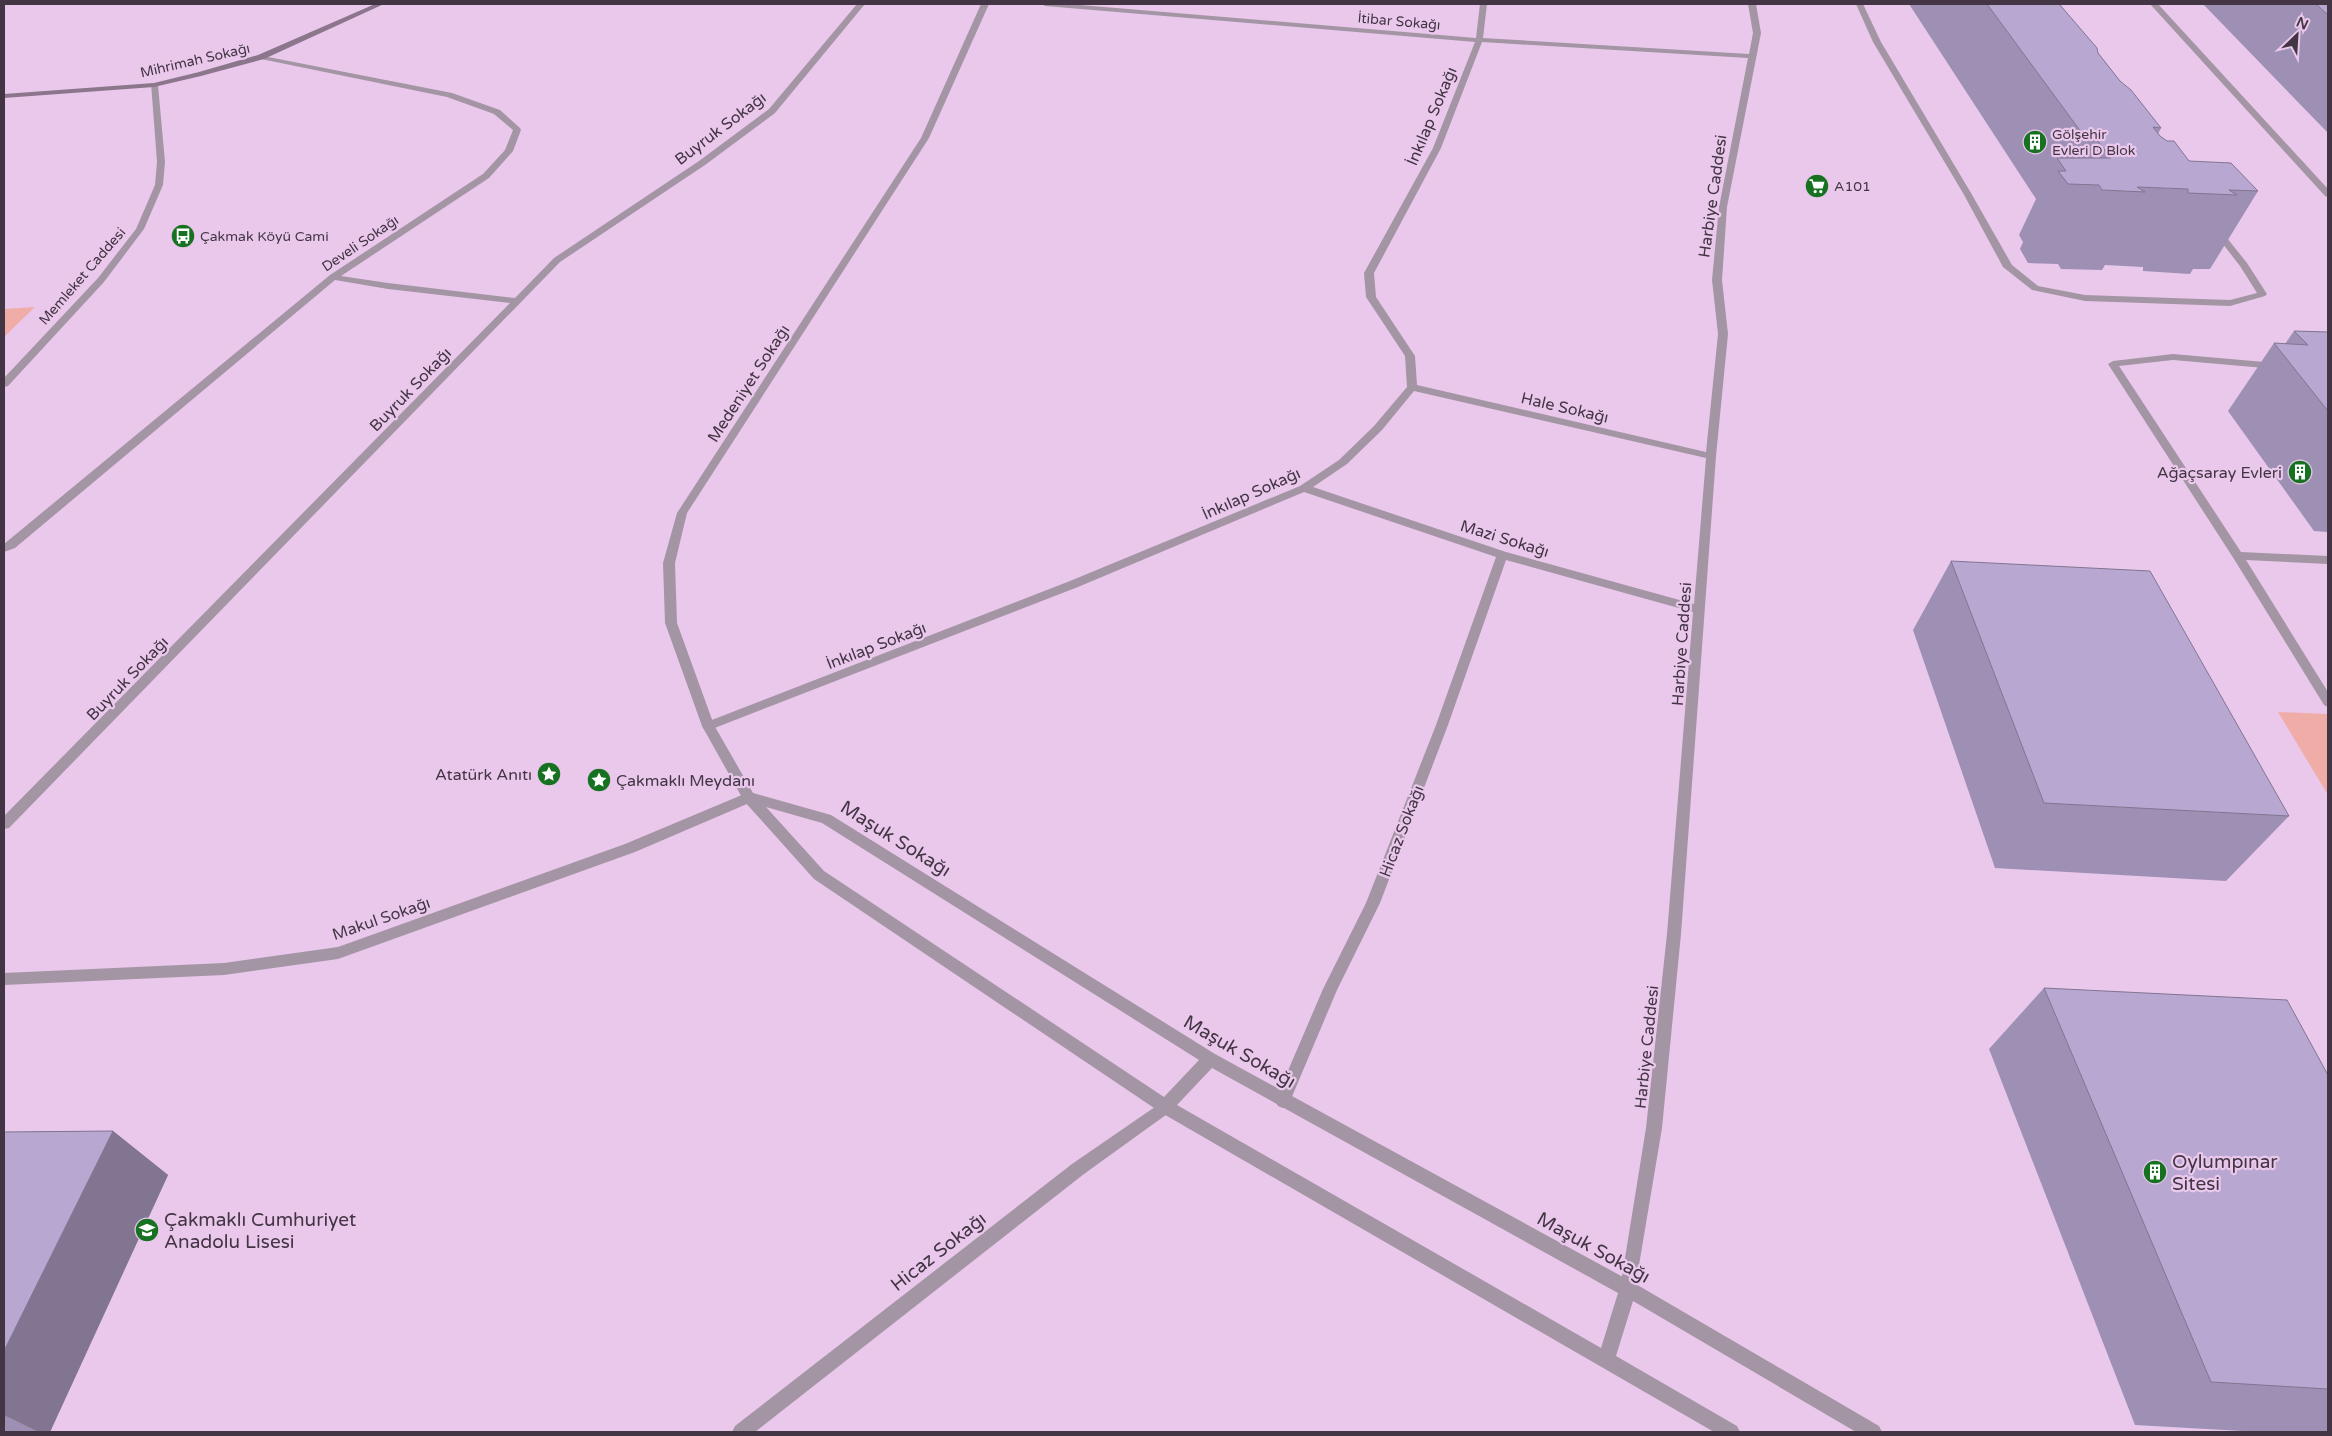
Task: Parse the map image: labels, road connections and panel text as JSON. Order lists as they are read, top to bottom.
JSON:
{
  "streets": {
    "main road": ["Mihrimah Sokağı"],
    "street": [
      "İtibar Sokağı",
      "İnkılap Sokağı",
      "Buyruk Sokağı",
      "Harbiye Caddesi",
      "Develi Sokağı",
      "Memleket Caddesi",
      "Medeniyet Sokağı",
      "Hale Sokağı",
      "Mazi Sokağı",
      "Hicaz Sokağı",
      "Maşuk Sokağı",
      "Makul Sokağı"
    ]
  },
  "crossings": [
    ["İtibar Sokağı", "İnkılap Sokağı"],
    ["İtibar Sokağı", "Harbiye Caddesi"],
    ["Mihrimah Sokağı", "Develi Sokağı"],
    ["Mihrimah Sokağı", "Memleket Caddesi"],
    ["İnkılap Sokağı", "Medeniyet Sokağı"],
    ["İnkılap Sokağı", "Hale Sokağı"],
    ["İnkılap Sokağı", "Mazi Sokağı"],
    ["Harbiye Caddesi", "Hale Sokağı"],
    ["Harbiye Caddesi", "Mazi Sokağı"],
    ["Harbiye Caddesi", "Maşuk Sokağı"],
    ["Medeniyet Sokağı", "Maşuk Sokağı"],
    ["Medeniyet Sokağı", "Makul Sokağı"],
    ["Mazi Sokağı", "Hicaz Sokağı"],
    ["Hicaz Sokağı", "Maşuk Sokağı"],
    ["Maşuk Sokağı", "Makul Sokağı"]
  ],
  "places": {
    "building": ["Gölşehir Evleri D Blok", "Ağaçsaray Evleri", "Oylumpınar Sitesi"],
    "supermarket": ["A101"],
    "bus stop": ["Çakmak Köyü Cami"],
    "place": ["Atatürk Anıtı", "Çakmaklı Meydanı"],
    "school or university": ["Çakmaklı Cumhuriyet Anadolu Lisesi"]
  },
  "north": "top right"
}
